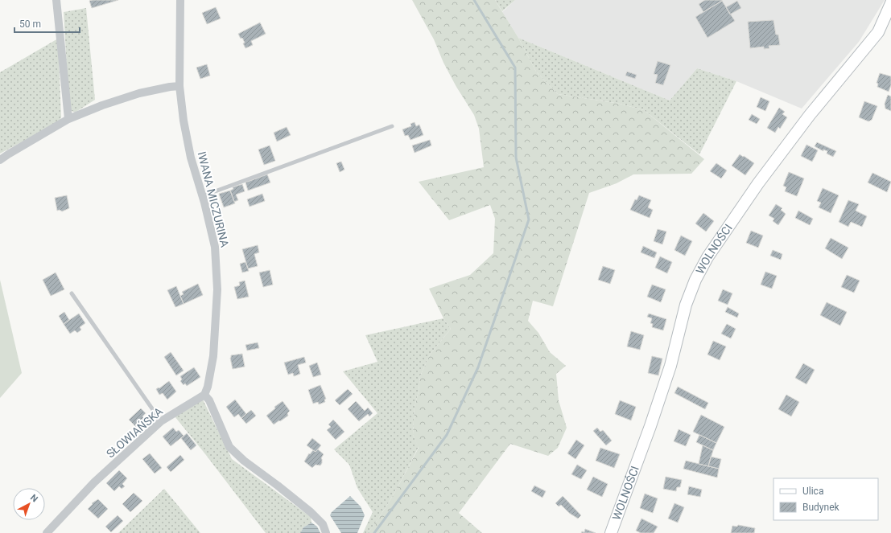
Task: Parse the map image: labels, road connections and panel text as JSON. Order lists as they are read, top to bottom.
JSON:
{
  "streets": {
    "street": ["IWANA MICZURINA", "WOLNOŚCI", "SŁOWIAŃSKA"]
  },
  "crossings": [
    ["IWANA MICZURINA", "SŁOWIAŃSKA"]
  ],
  "legend": ["Ulica", "Budynek"],
  "scale_bar": "50 m",
  "north": "top right"
}
